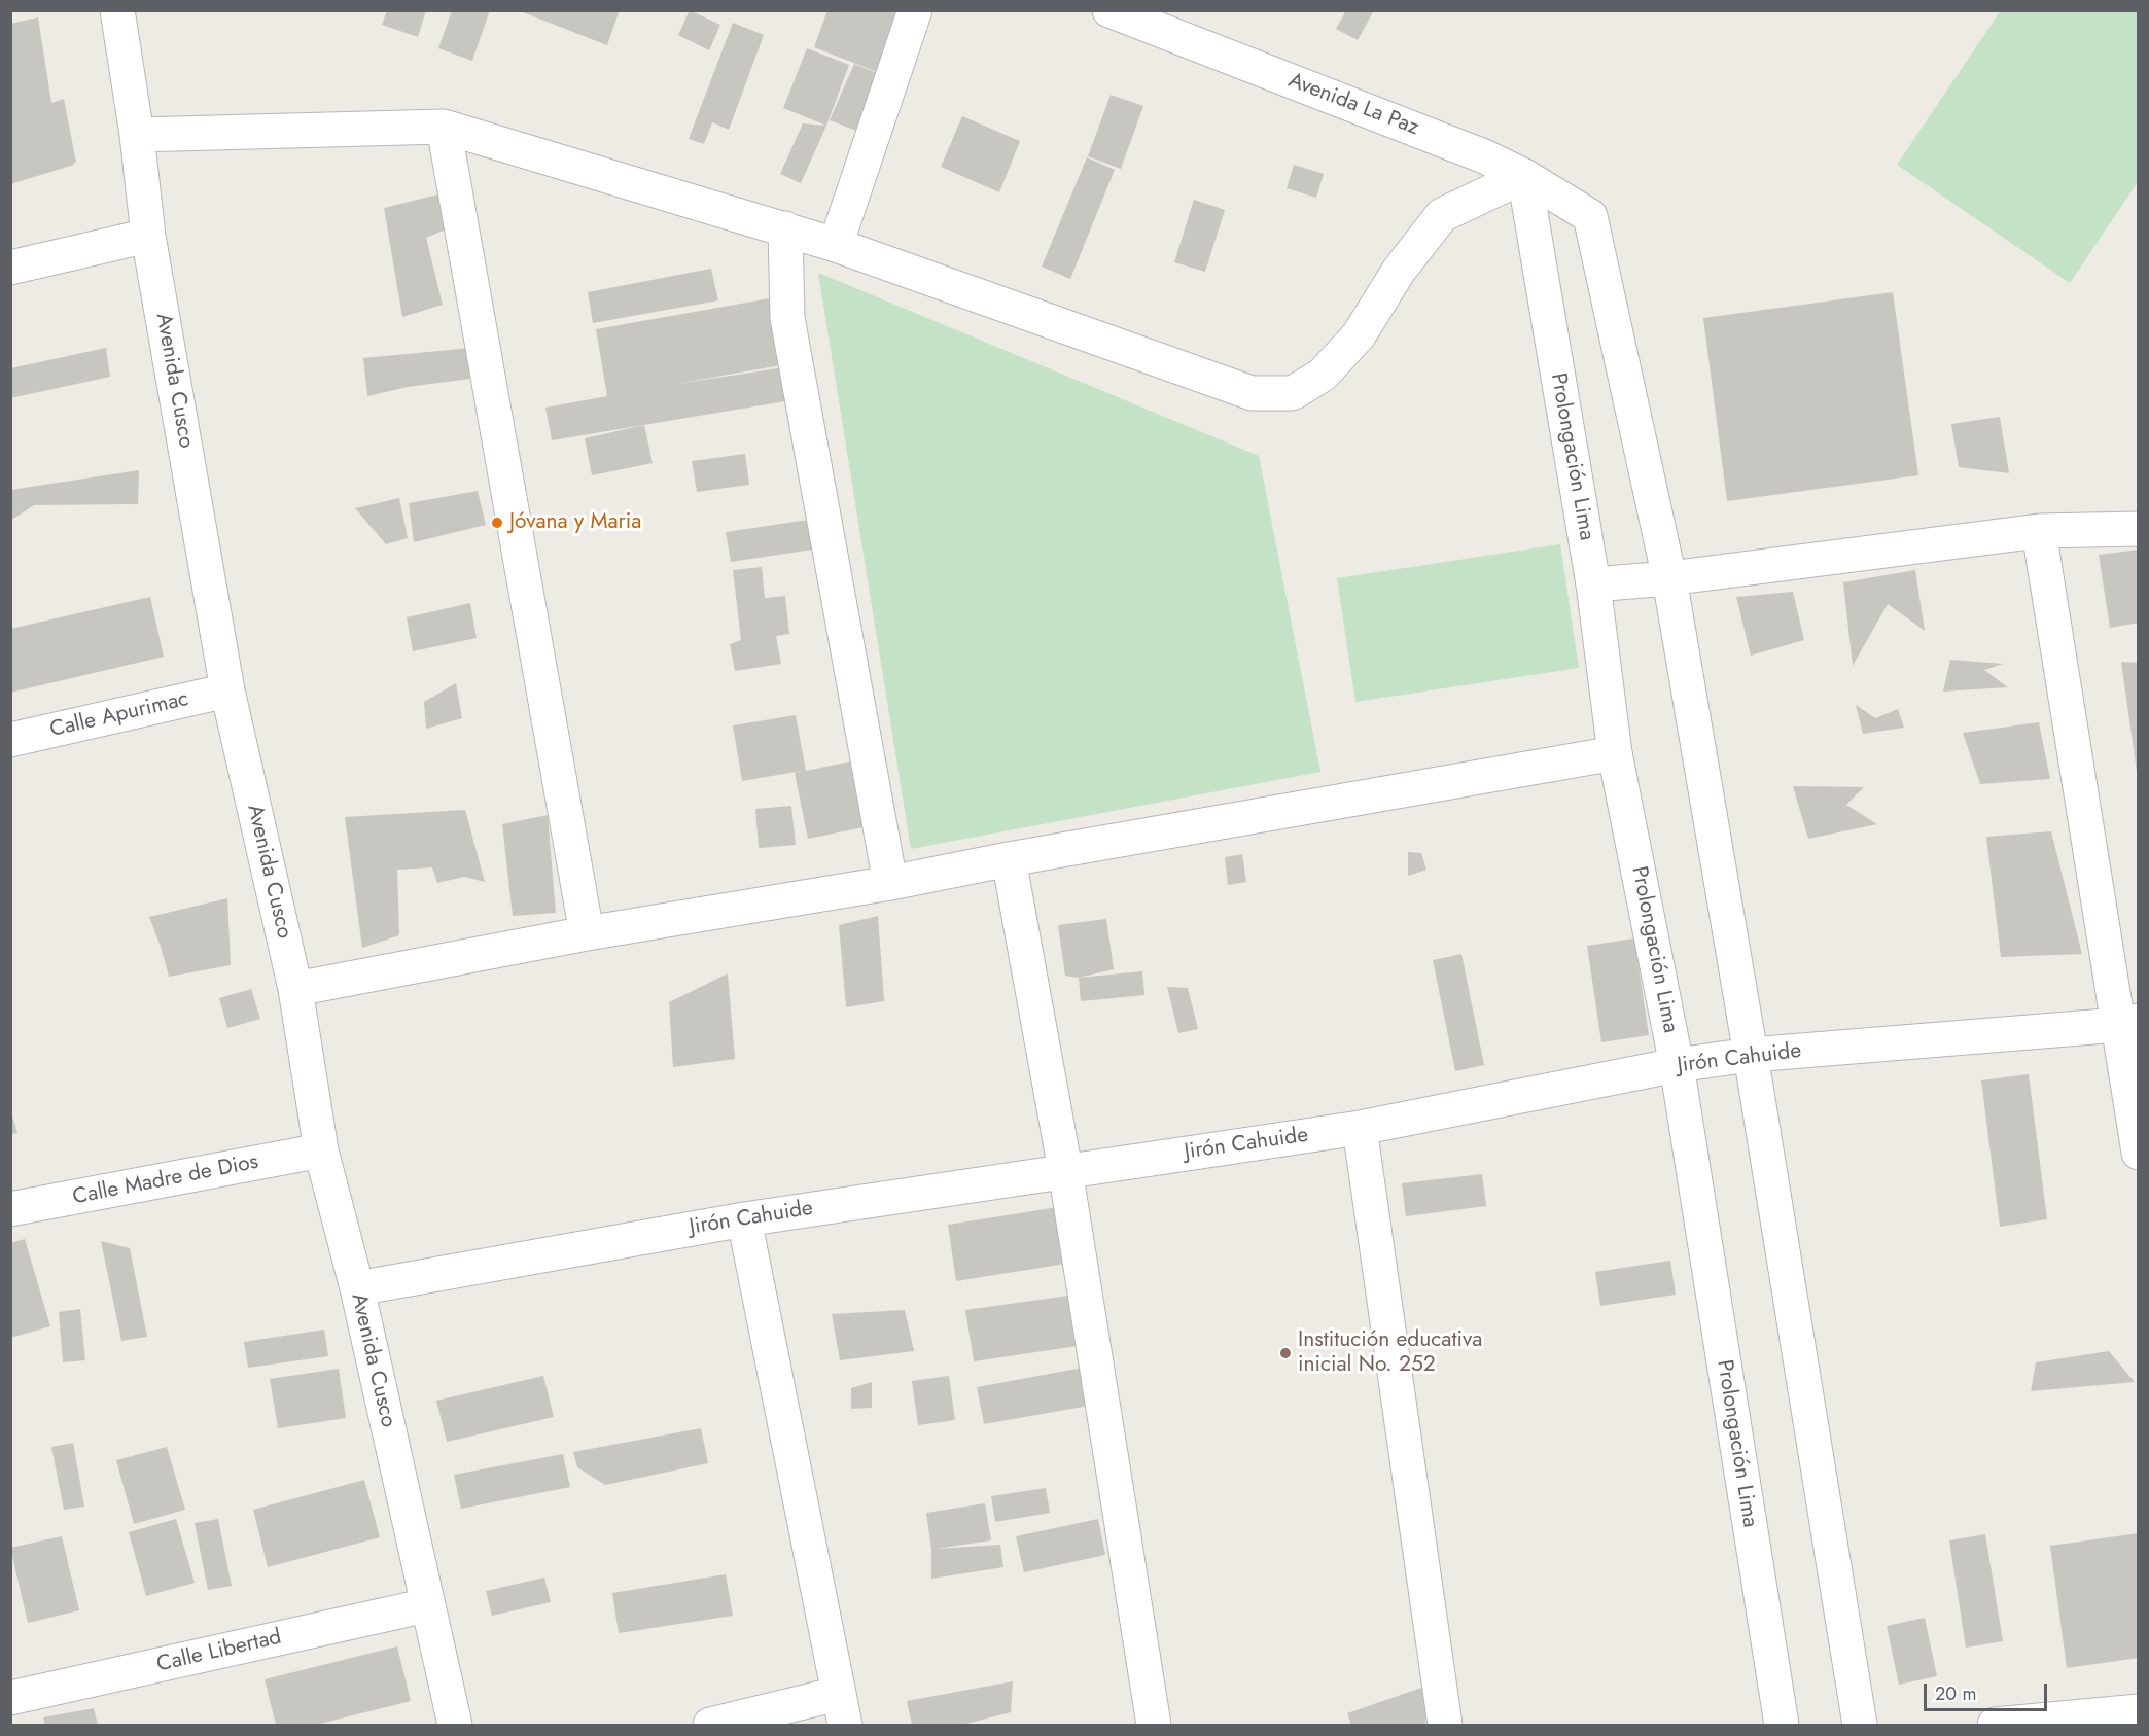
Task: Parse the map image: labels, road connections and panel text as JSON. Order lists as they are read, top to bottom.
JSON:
{
  "streets": {
    "street": [
      "Avenida La Paz",
      "Avenida Cusco",
      "Prolongación Lima",
      "Calle Apurimac",
      "Jirón Cahuide",
      "Calle Madre de Dios",
      "Calle Libertad"
    ]
  },
  "crossings": [
    ["Avenida La Paz", "Prolongación Lima"],
    ["Avenida Cusco", "Calle Apurimac"],
    ["Avenida Cusco", "Jirón Cahuide"],
    ["Avenida Cusco", "Calle Madre de Dios"],
    ["Avenida Cusco", "Calle Libertad"],
    ["Prolongación Lima", "Jirón Cahuide"]
  ],
  "places": ["Jóvana y Maria", "Institución educativa inicial No. 252"],
  "scale_bar": "20 m"
}
